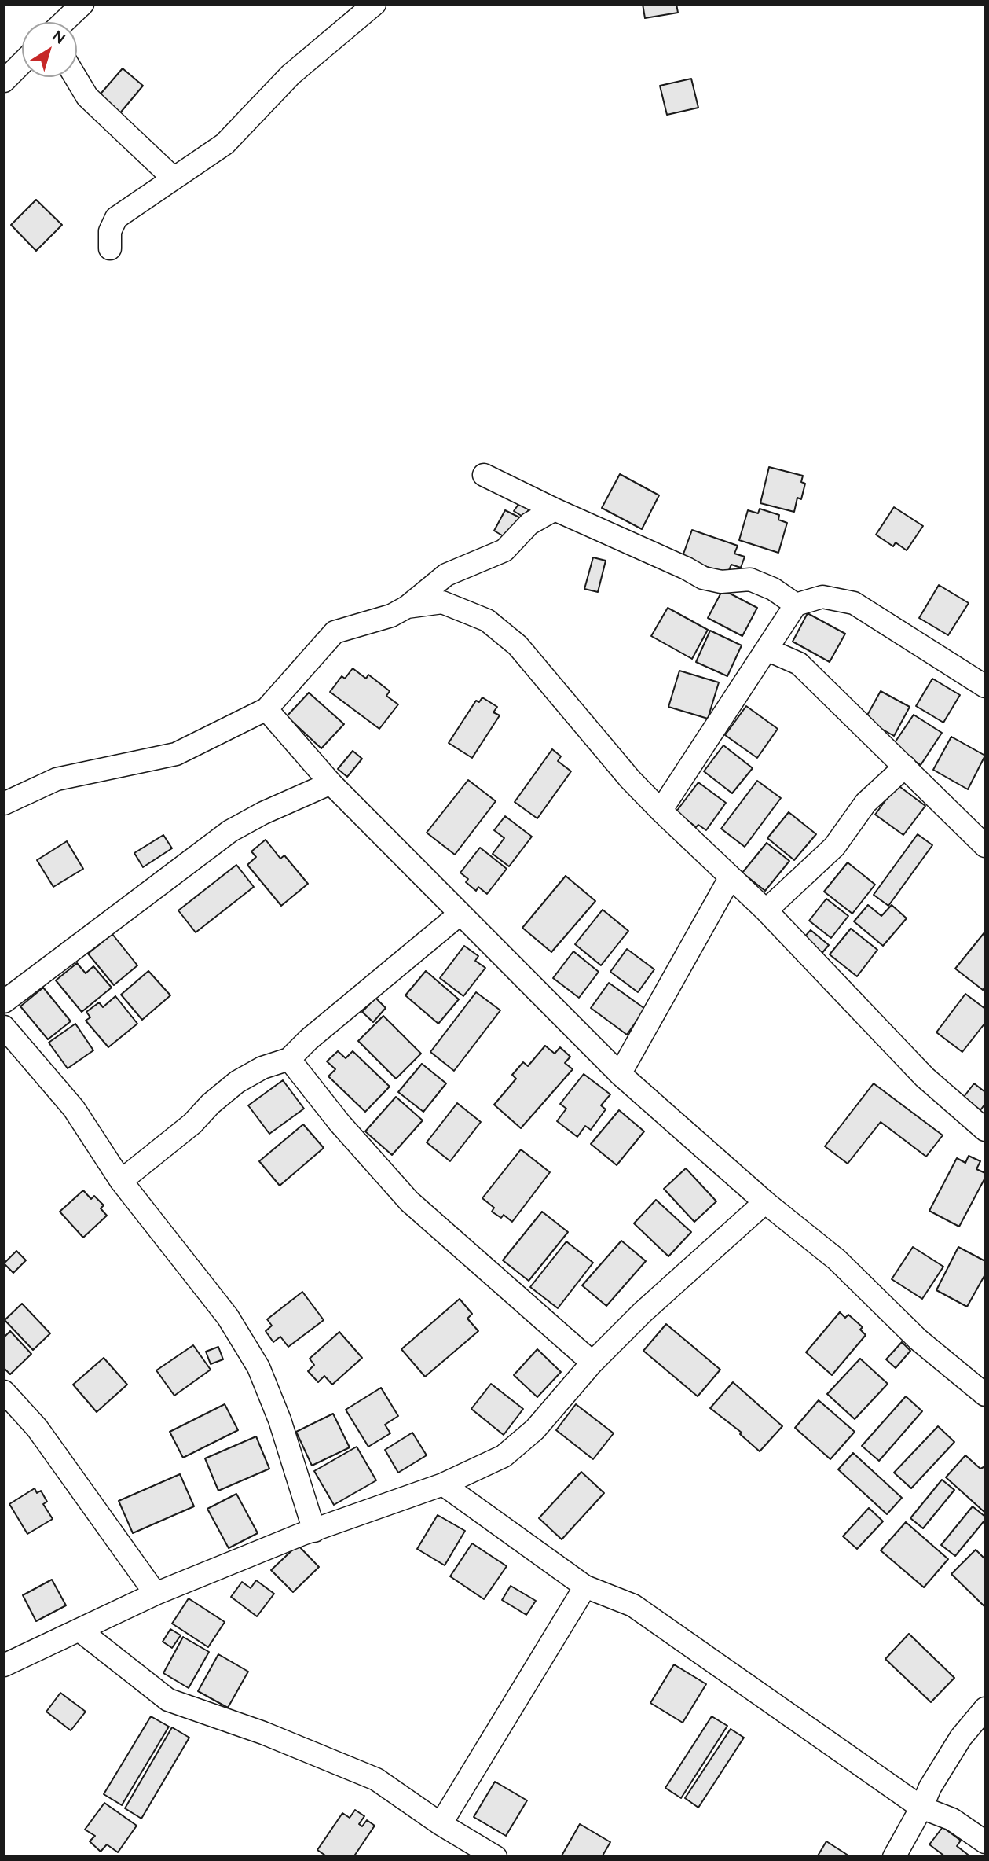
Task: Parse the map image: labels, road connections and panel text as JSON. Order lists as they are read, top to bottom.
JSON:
{
  "north": "top right"
}
